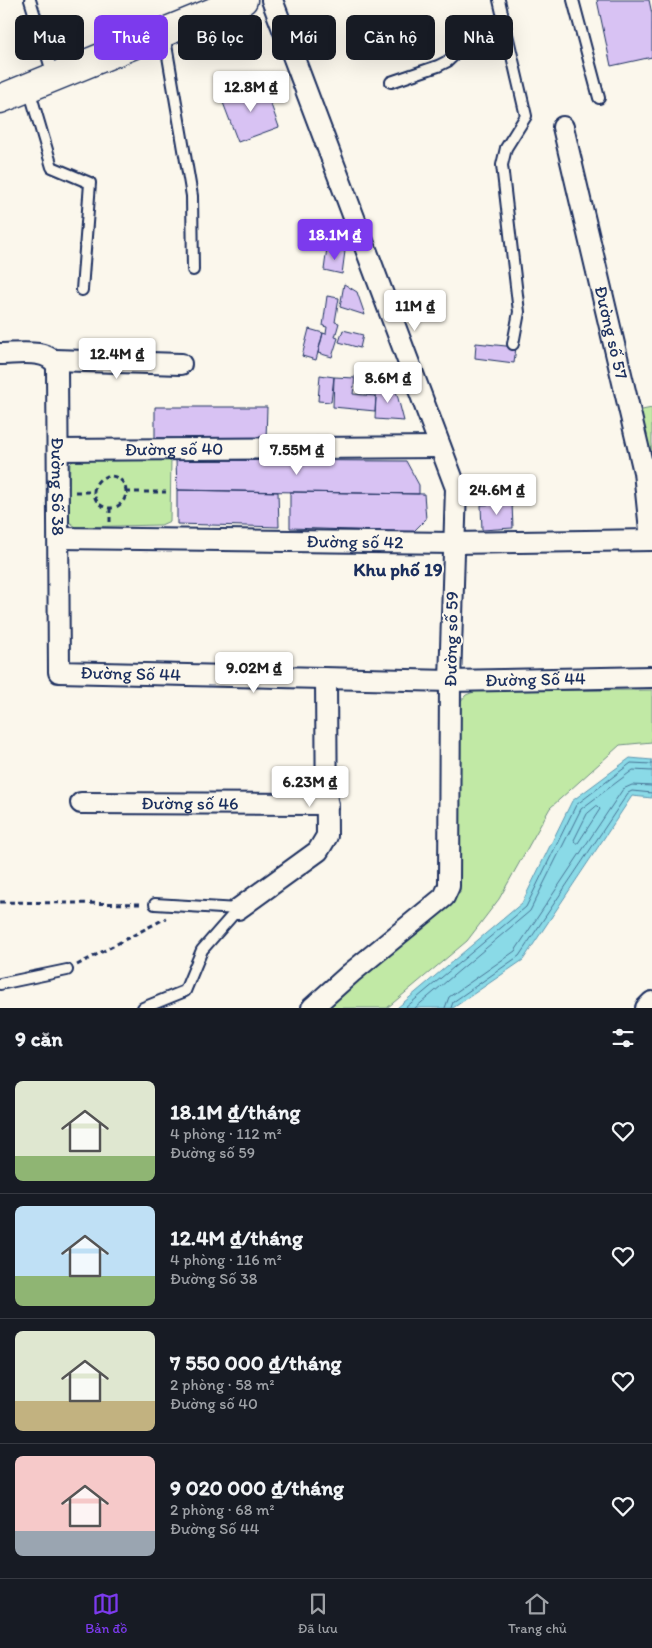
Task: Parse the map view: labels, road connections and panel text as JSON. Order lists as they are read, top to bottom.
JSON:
{
  "streets": {
    "street": [
      "Đường số 57",
      "Đường số 40",
      "Đường Số 38",
      "Đường số 42",
      "Đường số 59",
      "Đường Số 44",
      "Đường số 46"
    ]
  },
  "crossings": [
    ["Đường số 57", "Đường số 42"],
    ["Đường số 40", "Đường Số 38"],
    ["Đường số 40", "Đường số 59"],
    ["Đường Số 38", "Đường số 42"],
    ["Đường Số 38", "Đường Số 44"],
    ["Đường số 42", "Đường số 59"],
    ["Đường số 59", "Đường Số 44"]
  ],
  "districts": ["Khu phố 19"],
  "page": {
    "chip": [
      "Mua",
      "Thuê",
      "Bộ lọc",
      "Mới",
      "Căn hộ",
      "Nhà"
    ],
    "price": [
      "12.8M ₫",
      "18.1M ₫",
      "11M ₫",
      "12.4M ₫",
      "8.6M ₫",
      "7.55M ₫",
      "24.6M ₫",
      "9.02M ₫",
      "6.23M ₫"
    ],
    "heading": "9 căn",
    "list": [
      {
        "name": "18.1M ₫/tháng",
        "note": "4 phòng · 112 m² · Đường số 59"
      },
      {
        "name": "12.4M ₫/tháng",
        "note": "4 phòng · 116 m² · Đường Số 38"
      },
      {
        "name": "7 550 000 ₫/tháng",
        "note": "2 phòng · 58 m² · Đường số 40"
      },
      {
        "name": "9 020 000 ₫/tháng",
        "note": "2 phòng · 68 m² · Đường Số 44"
      }
    ],
    "tabs": ["Bản đồ", "Đã lưu", "Trang chủ"]
  }
}
